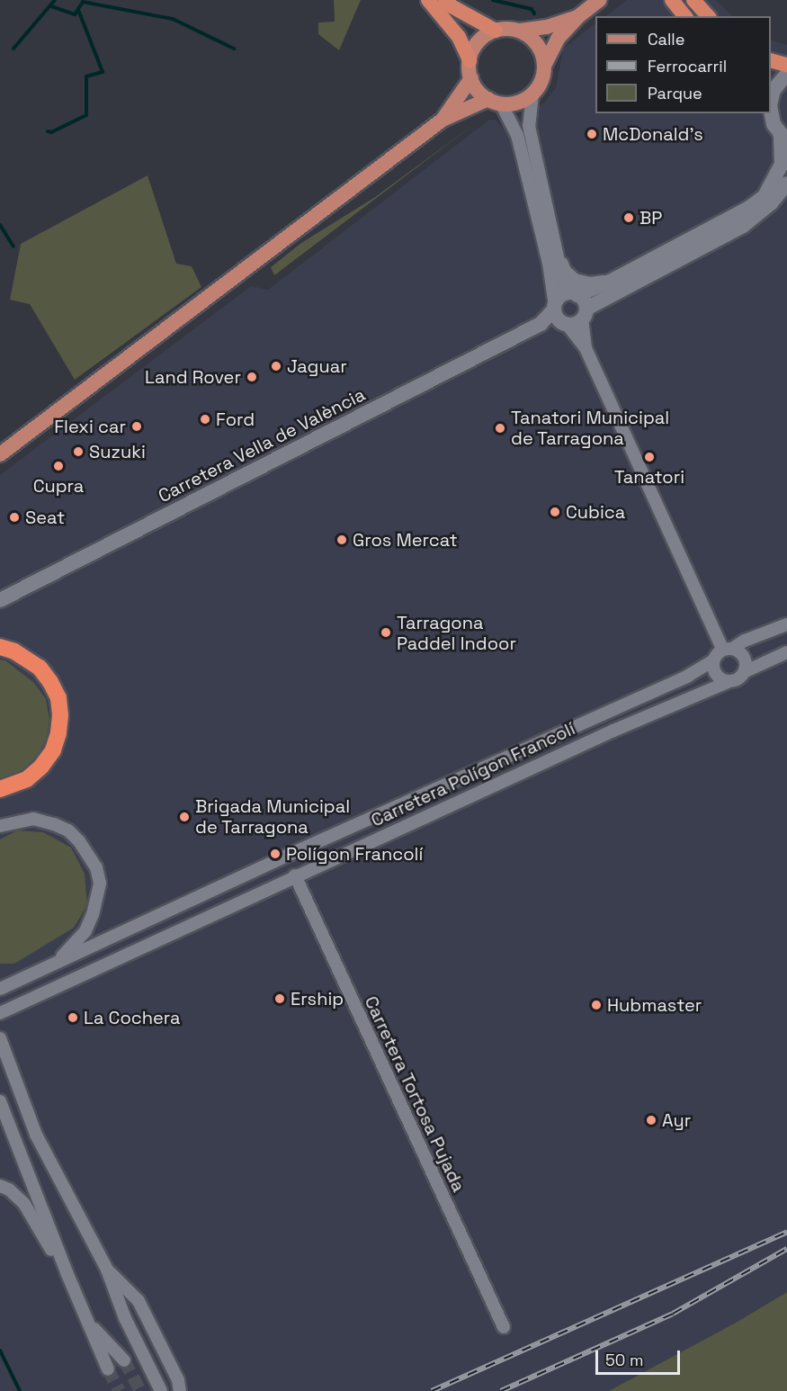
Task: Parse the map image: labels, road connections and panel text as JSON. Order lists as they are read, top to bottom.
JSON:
{
  "streets": {
    "street": ["Carretera Vella de València", "Carretera Polígon Francolí", "Carretera Tortosa Pujada"]
  },
  "crossings": [
    ["Carretera Polígon Francolí", "Carretera Tortosa Pujada"]
  ],
  "places": [
    "McDonald's",
    "BP",
    "Jaguar",
    "Land Rover",
    "Ford",
    "Flexi car",
    "Tanatori Municipal de Tarragona",
    "Suzuki",
    "Tanatori",
    "Cupra",
    "Cubica",
    "Seat",
    "Gros Mercat",
    "Tarragona Paddel Indoor",
    "Brigada Municipal de Tarragona",
    "Polígon Francolí",
    "Ership",
    "Hubmaster",
    "La Cochera",
    "Ayr"
  ],
  "legend": ["Calle", "Ferrocarril", "Parque"],
  "scale_bar": "50 m"
}
